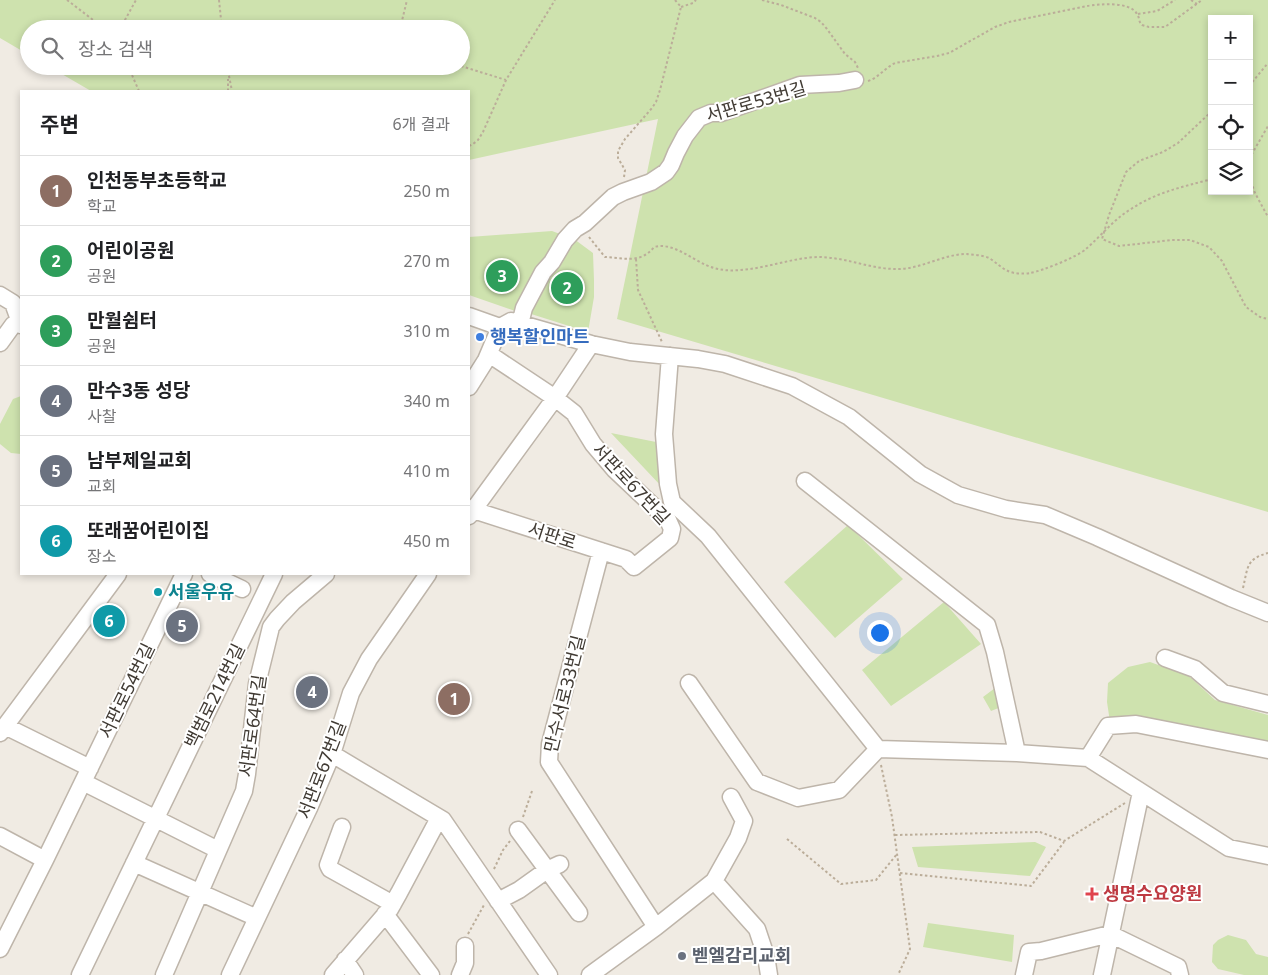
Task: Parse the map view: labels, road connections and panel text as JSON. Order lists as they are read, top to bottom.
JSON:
{
  "streets": {
    "street": [
      "서판로53번길",
      "서판로67번길",
      "서판로",
      "서판로54번길",
      "만수서로33번길",
      "백범로214번길",
      "서판로64번길"
    ]
  },
  "crossings": [
    ["서판로67번길", "서판로"],
    ["서판로", "만수서로33번길"]
  ],
  "places": {
    "other": ["행복할인마트", "서울우유", "벧엘감리교회"],
    "health": ["생명수요양원"]
  },
  "page": {
    "map_buttons": ["+", "−"],
    "search": "장소 검색",
    "heading": ["주변", "6개 결과"],
    "list": [
      {
        "mark": "1",
        "name": "인천동부초등학교",
        "note": "학교",
        "value": "250 m"
      },
      {
        "mark": "2",
        "name": "어린이공원",
        "note": "공원",
        "value": "270 m"
      },
      {
        "mark": "3",
        "name": "만월쉼터",
        "note": "공원",
        "value": "310 m"
      },
      {
        "mark": "4",
        "name": "만수3동 성당",
        "note": "사찰",
        "value": "340 m"
      },
      {
        "mark": "5",
        "name": "남부제일교회",
        "note": "교회",
        "value": "410 m"
      },
      {
        "mark": "6",
        "name": "또래꿈어린이집",
        "note": "장소",
        "value": "450 m"
      }
    ],
    "pins": [
      "3",
      "2",
      "6",
      "5",
      "4",
      "1"
    ]
  }
}
